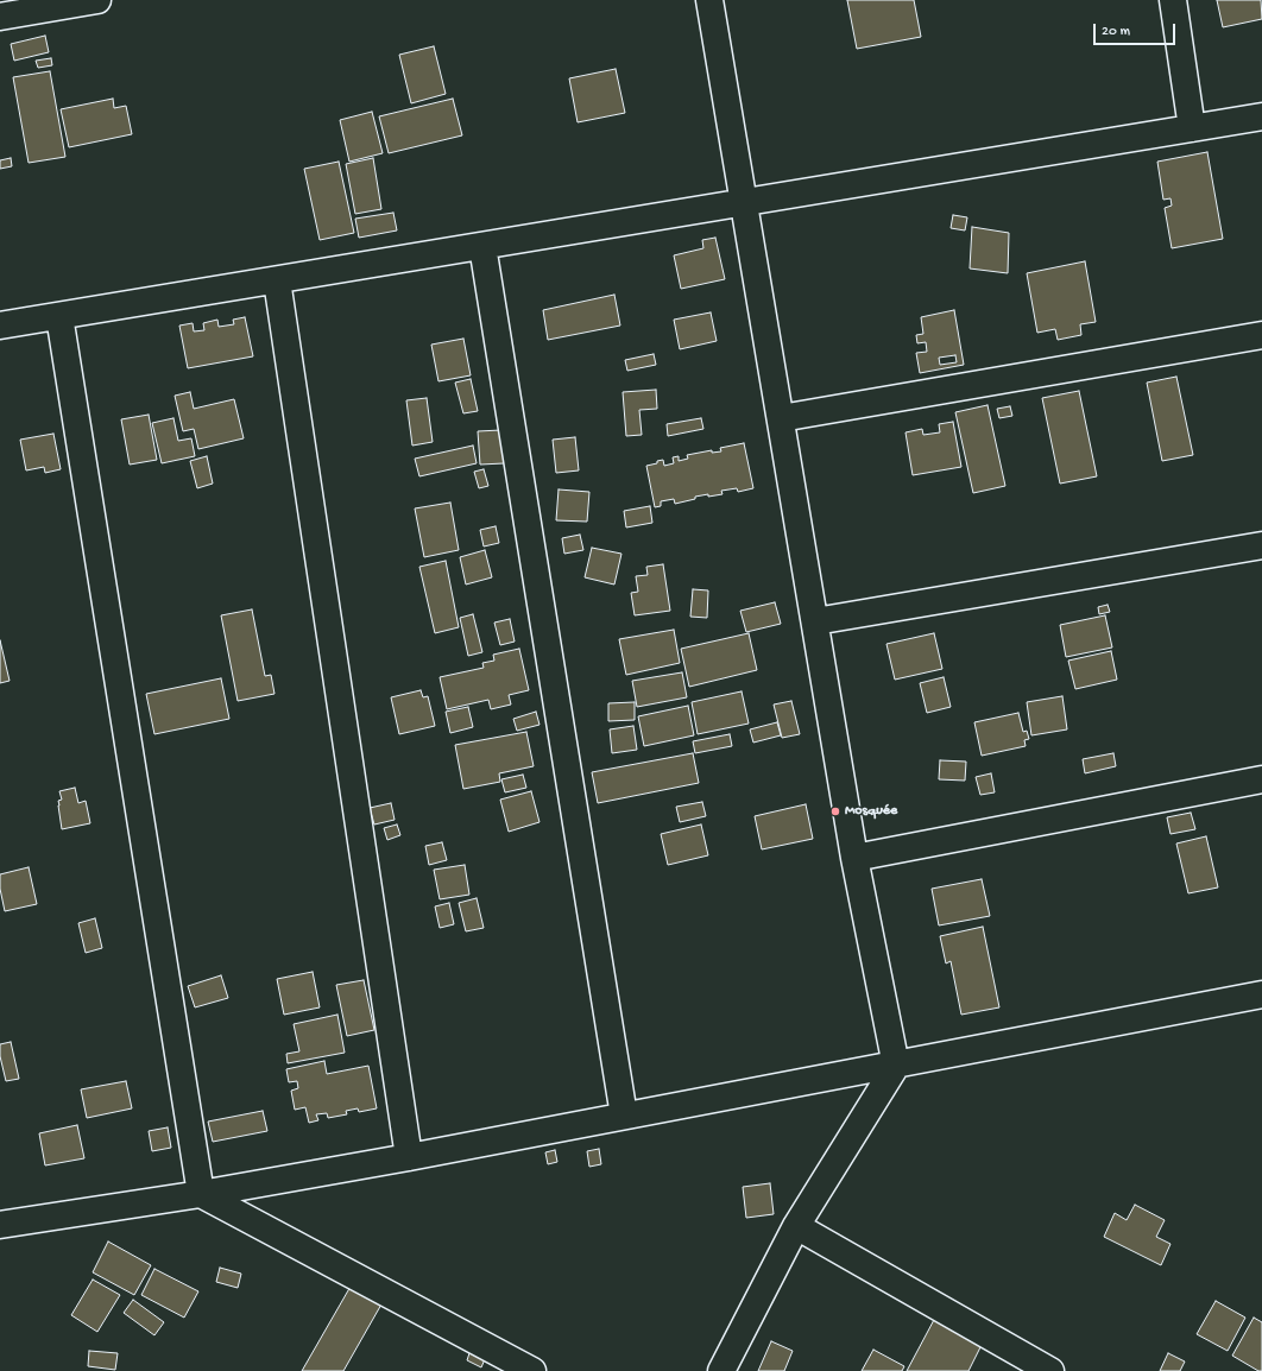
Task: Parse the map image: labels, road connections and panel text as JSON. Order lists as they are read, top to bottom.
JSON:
{
  "places": ["Mosquée"],
  "scale_bar": "20 m"
}
